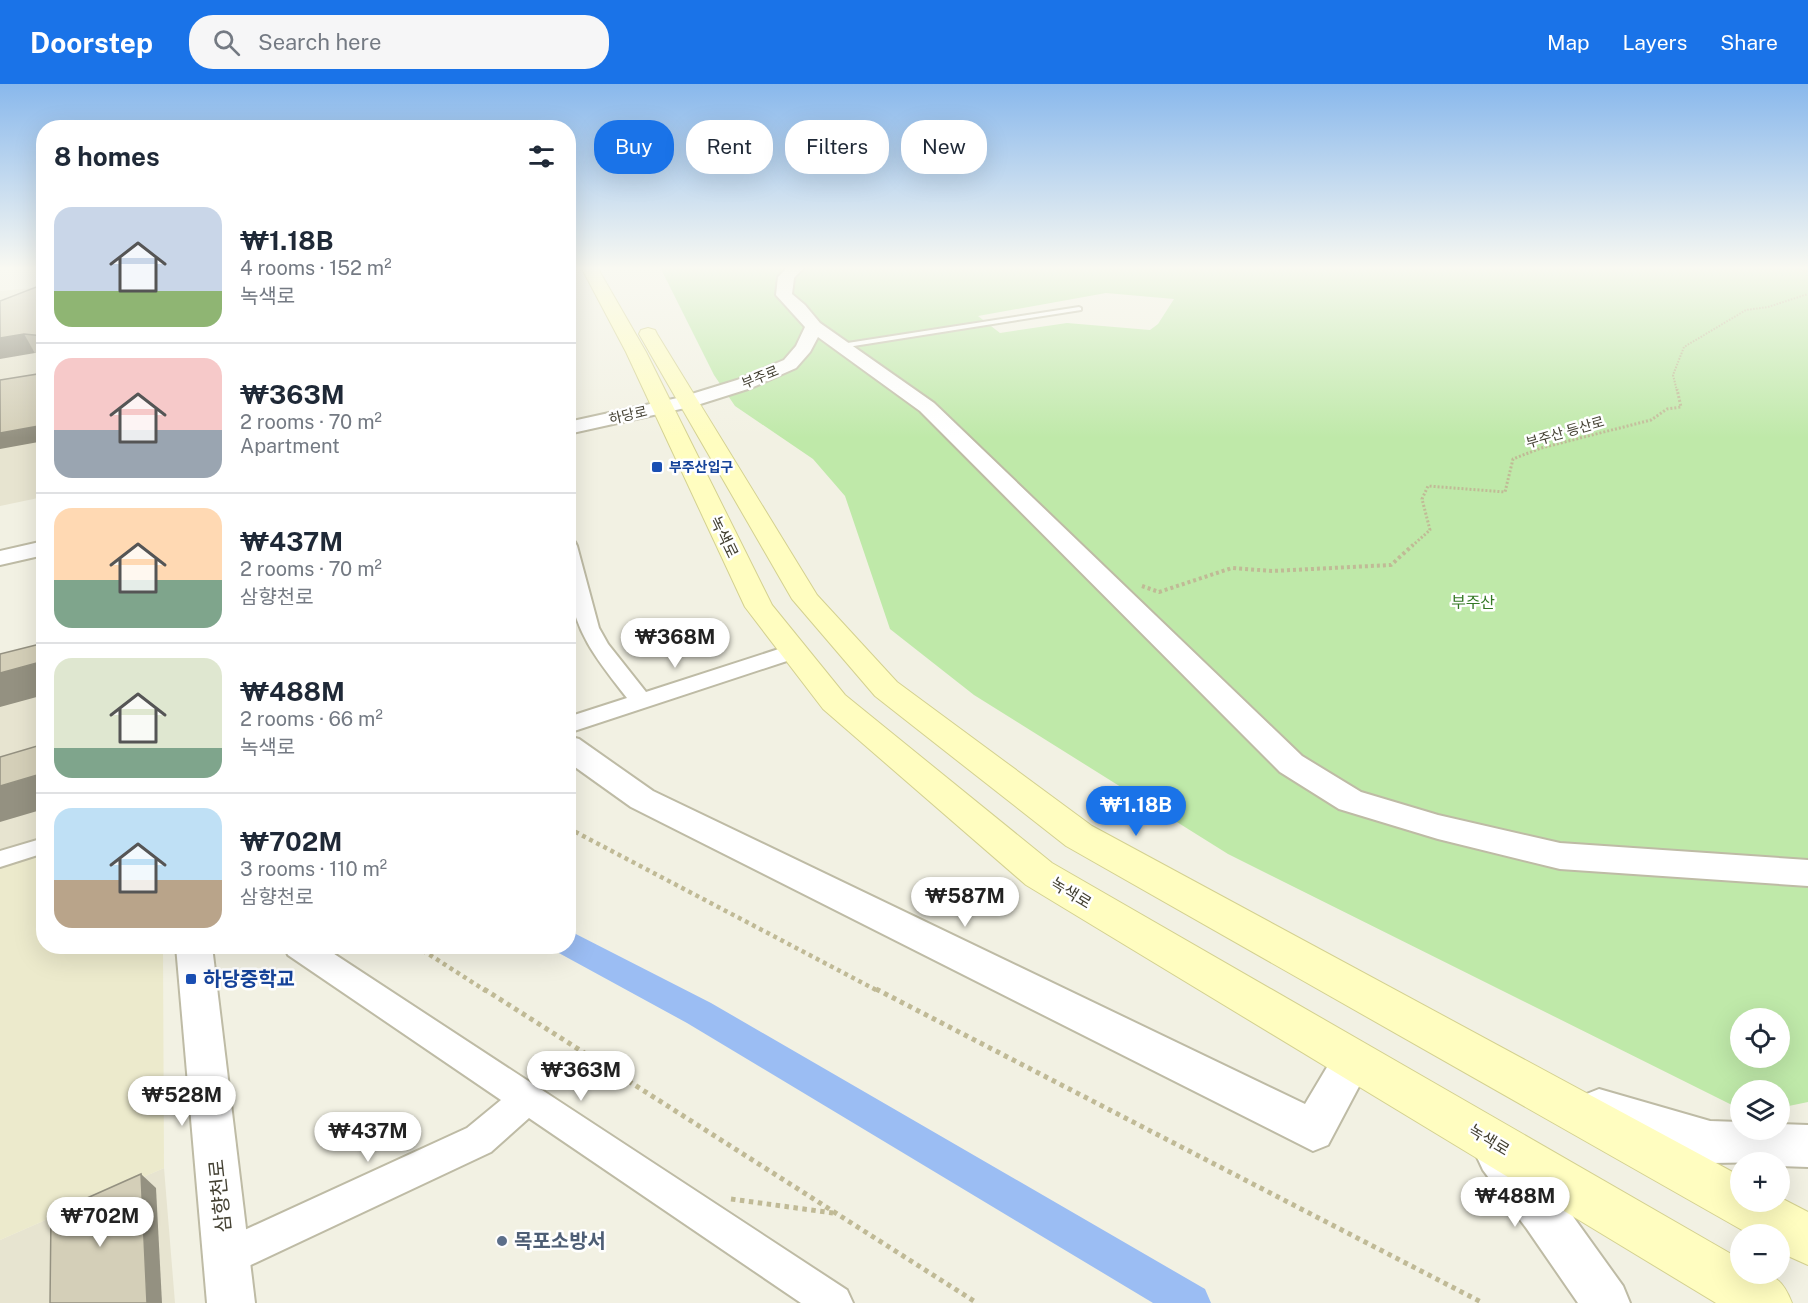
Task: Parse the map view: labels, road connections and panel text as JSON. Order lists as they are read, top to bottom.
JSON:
{
  "streets": {
    "main road": ["녹색로"],
    "street": ["부주로", "하당로", "삼향천로"],
    "path": ["부주산 등산로"]
  },
  "crossings": [
    ["부주로", "하당로"],
    ["부주로", "녹색로"],
    ["하당로", "녹색로"]
  ],
  "parks": ["부주산"],
  "places": {
    "transit": ["부주산입구", "하당중학교"],
    "other": ["목포소방서"]
  },
  "page": {
    "header": "Doorstep",
    "search": "Search here",
    "nav": ["Map", "Layers", "Share"],
    "chip": [
      "Buy",
      "Rent",
      "Filters",
      "New"
    ],
    "heading": "8 homes",
    "list": [
      {
        "name": "₩1.18B",
        "note": "4 rooms · 152 m² · 녹색로"
      },
      {
        "name": "₩363M",
        "note": "2 rooms · 70 m² · Apartment"
      },
      {
        "name": "₩437M",
        "note": "2 rooms · 70 m² · 삼향천로"
      },
      {
        "name": "₩488M",
        "note": "2 rooms · 66 m² · 녹색로"
      },
      {
        "name": "₩702M",
        "note": "3 rooms · 110 m² · 삼향천로"
      }
    ],
    "price": [
      "₩368M",
      "₩1.18B",
      "₩587M",
      "₩363M",
      "₩528M",
      "₩437M",
      "₩488M",
      "₩702M"
    ],
    "map_buttons": ["+", "−"]
  }
}
